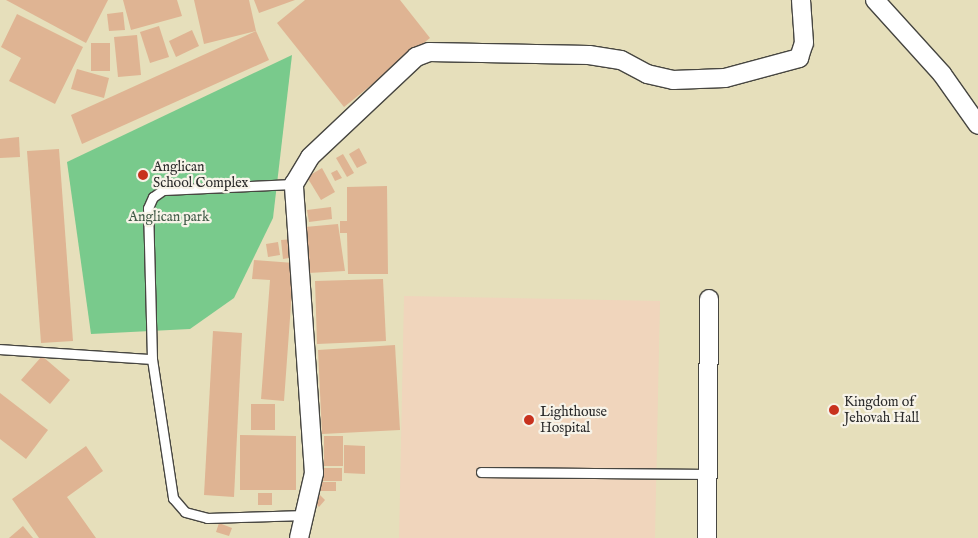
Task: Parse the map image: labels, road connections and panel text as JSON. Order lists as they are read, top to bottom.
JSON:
{
  "parks": ["Anglican park"],
  "places": ["Anglican School Complex", "Kingdom of Jehovah Hall", "Lighthouse Hospital"]
}
